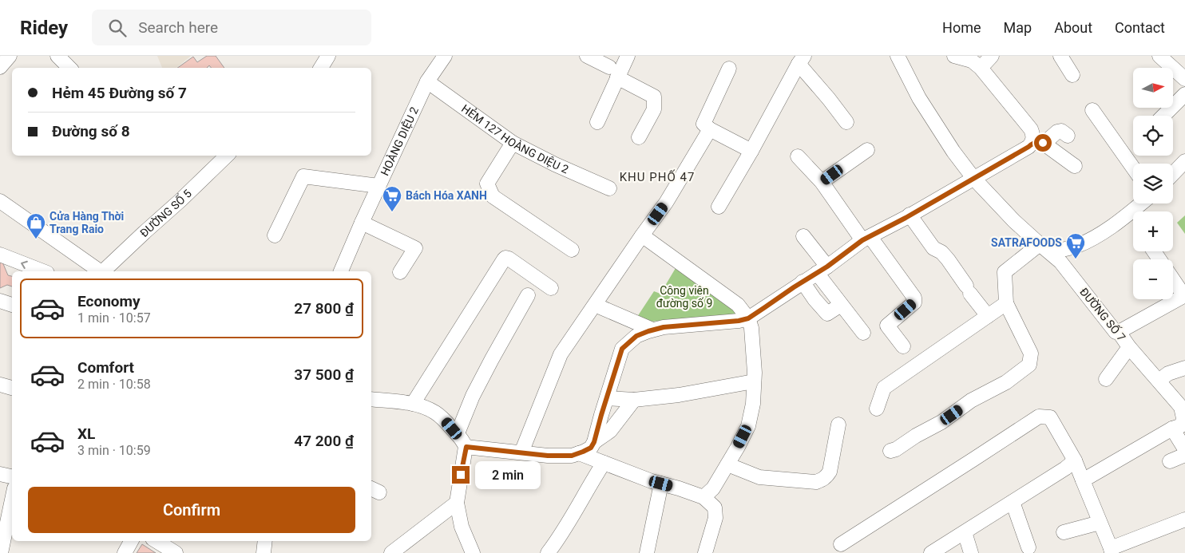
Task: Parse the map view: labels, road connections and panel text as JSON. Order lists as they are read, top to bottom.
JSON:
{
  "streets": {
    "street": [
      "HẺM 127 HOÀNG DIỆU 2",
      "HOÀNG DIỆU 2",
      "ĐƯỜNG SỐ 5",
      "ĐƯỜNG SỐ 7"
    ]
  },
  "crossings": [
    ["HẺM 127 HOÀNG DIỆU 2", "HOÀNG DIỆU 2"]
  ],
  "districts": ["KHU PHỐ 47"],
  "parks": ["Công viên đường số 9"],
  "places": {
    "supermarket": ["Bách Hóa XANH", "SATRAFOODS"],
    "shop": ["Cửa Hàng Thời Trang Raio"]
  },
  "north": "right",
  "page": {
    "header": "Ridey",
    "search": "Search here",
    "nav": [
      "Home",
      "Map",
      "About",
      "Contact"
    ],
    "map_buttons": ["+", "−"],
    "banner": ["Hẻm 45 Đường số 7", "Đường số 8"],
    "list": [
      {
        "name": "Economy",
        "note": "1 min · 10:57",
        "value": "27 800 ₫"
      },
      {
        "name": "Comfort",
        "note": "2 min · 10:58",
        "value": "37 500 ₫"
      },
      {
        "name": "XL",
        "note": "3 min · 10:59",
        "value": "47 200 ₫"
      }
    ],
    "bubble": "2 min",
    "buttons": "Confirm"
  }
}
